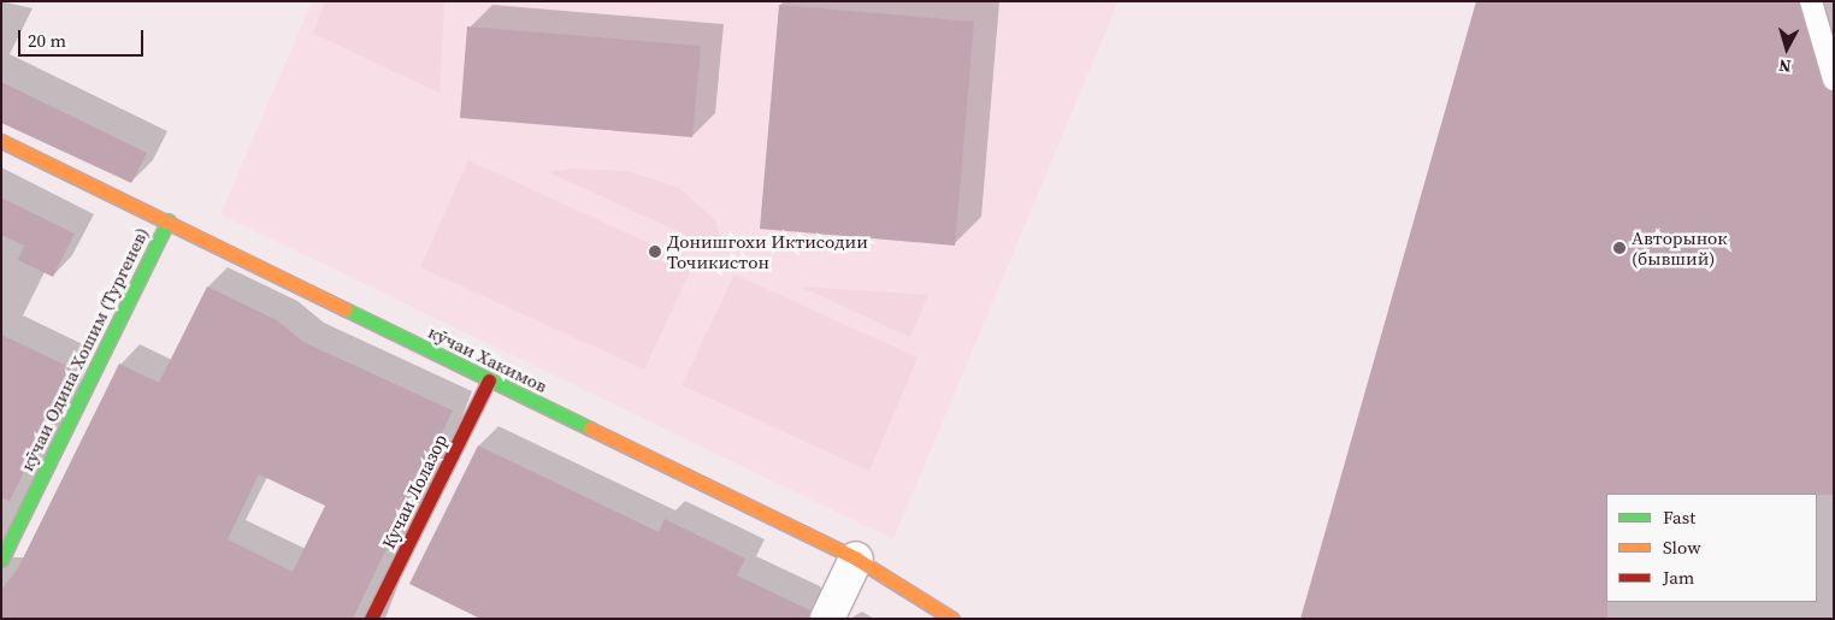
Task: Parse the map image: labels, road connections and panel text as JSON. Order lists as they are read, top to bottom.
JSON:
{
  "streets": {
    "street": ["кӯчаи Одина Хошим (Тургенев)", "кӯчаи Хакимов", "Кучаи Лолазор"]
  },
  "crossings": [
    ["кӯчаи Одина Хошим (Тургенев)", "кӯчаи Хакимов"],
    ["кӯчаи Хакимов", "Кучаи Лолазор"]
  ],
  "places": ["Авторынок (бывший)", "Донишгохи Иктисодии Точикистон"],
  "legend": ["Fast", "Slow", "Jam"],
  "scale_bar": "20 m",
  "north": "bottom"
}
